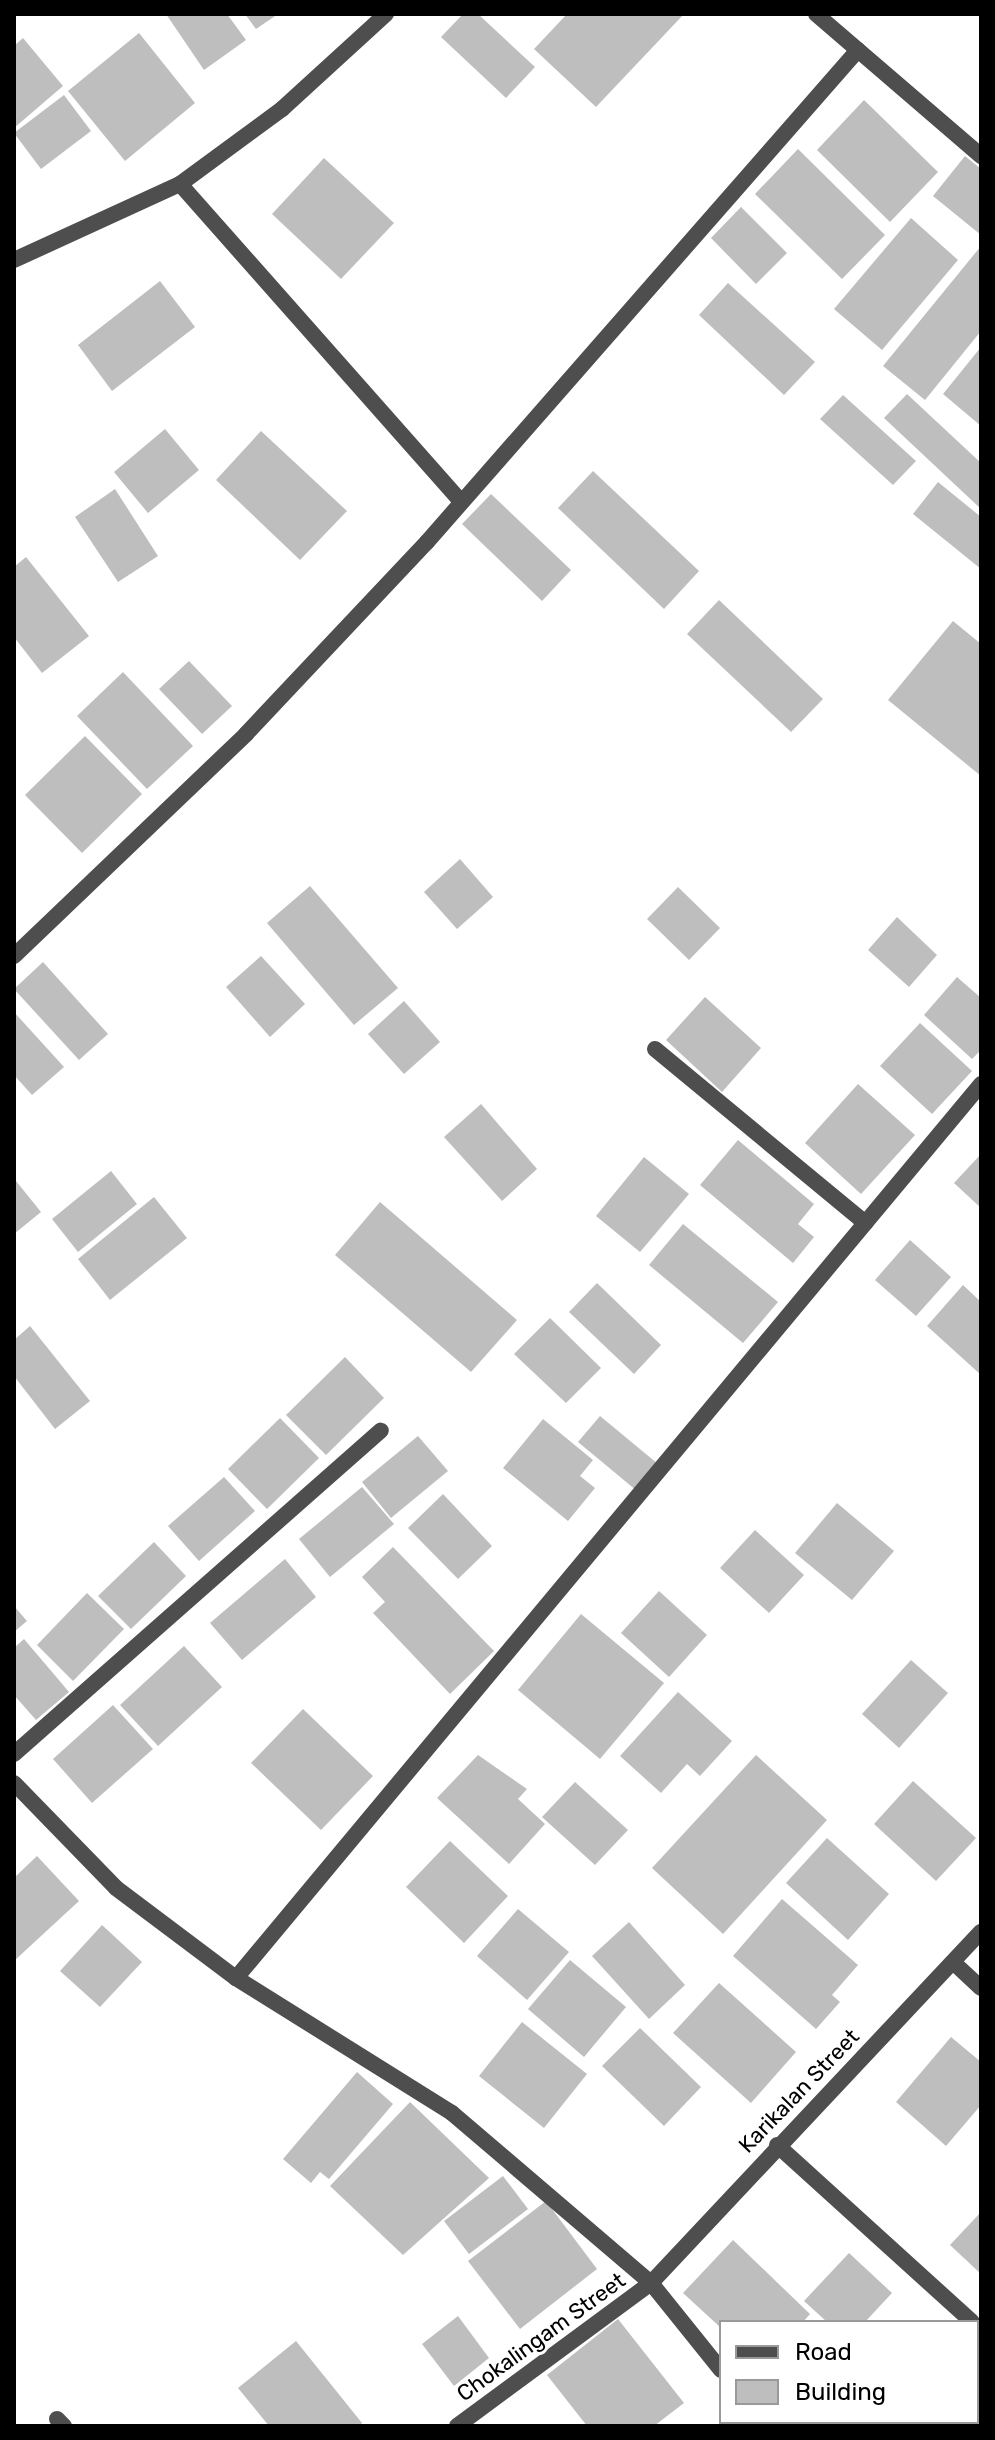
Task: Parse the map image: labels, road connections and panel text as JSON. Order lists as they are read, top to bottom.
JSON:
{
  "streets": {
    "street": ["Karikalan Street", "Chokalingam Street"]
  },
  "crossings": [
    ["Karikalan Street", "Chokalingam Street"]
  ],
  "legend": ["Road", "Building"]
}
